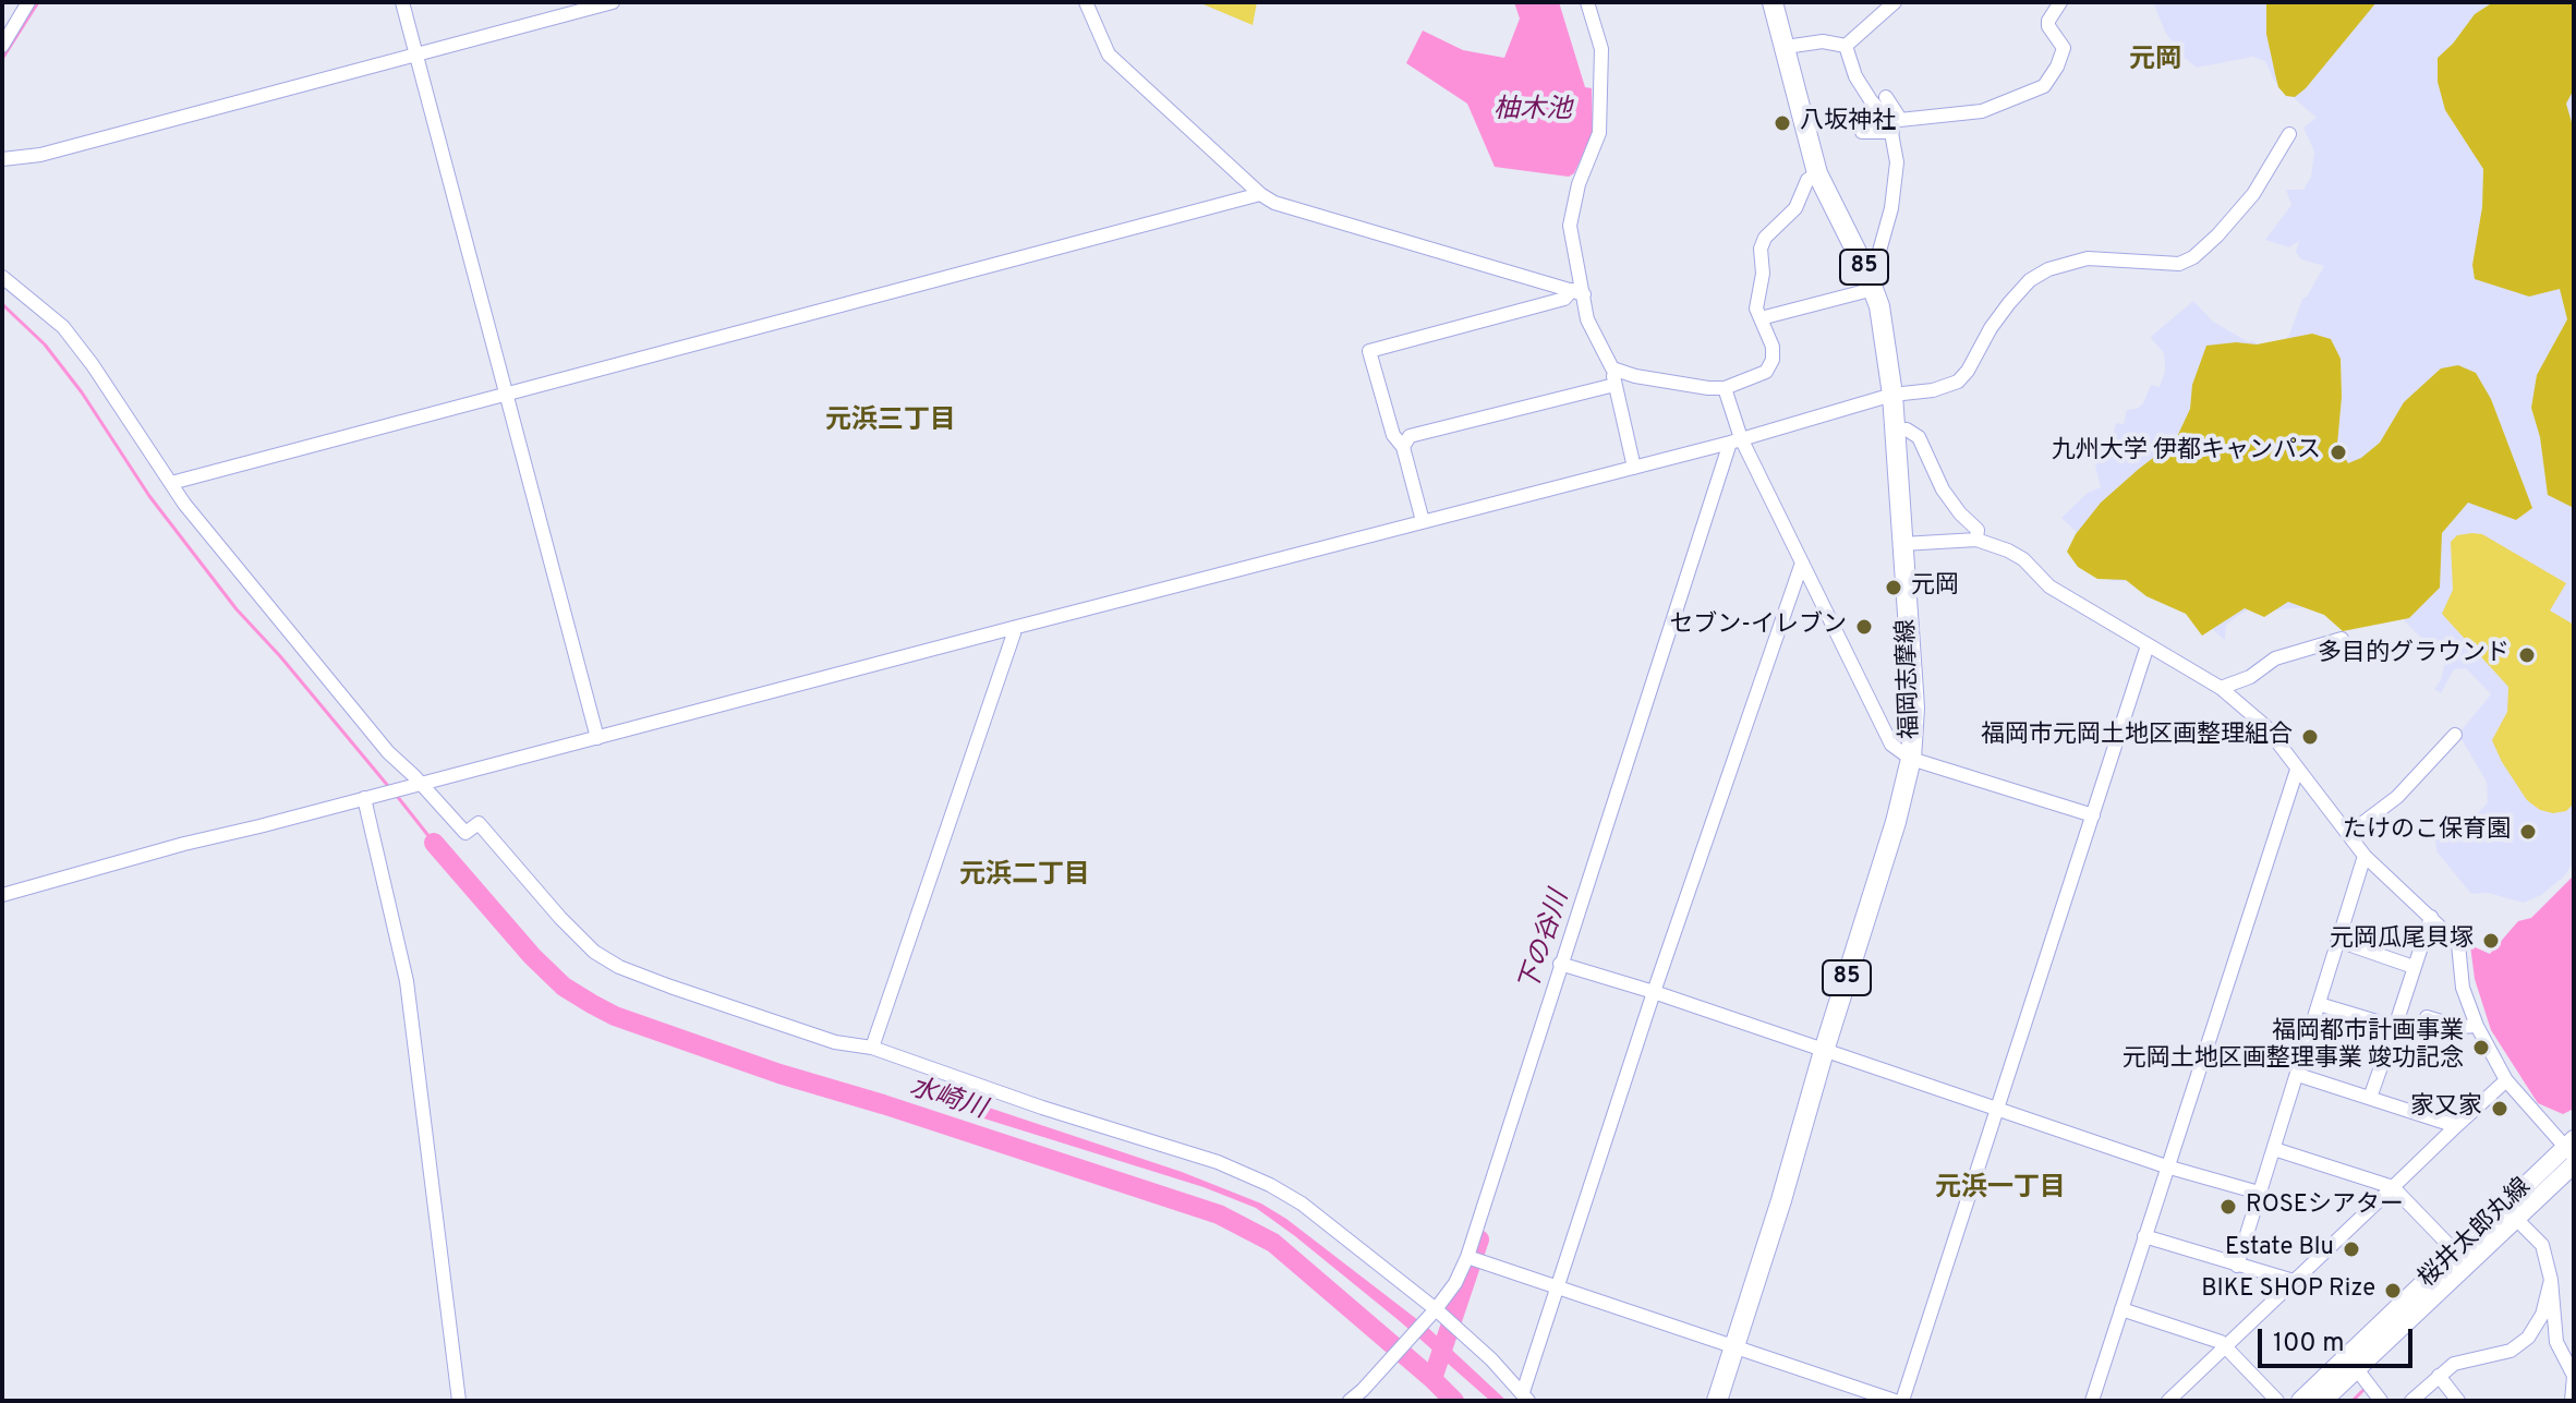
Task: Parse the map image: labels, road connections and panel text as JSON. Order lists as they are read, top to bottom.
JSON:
{
  "streets": {
    "main road": ["85", "福岡志摩線", "桜井太郎丸線"]
  },
  "districts": [
    "元岡",
    "元浜三丁目",
    "元浜二丁目",
    "元浜一丁目"
  ],
  "water": ["柚木池", "下の谷川", "水崎川"],
  "places": [
    "八坂神社",
    "九州大学 伊都キャンパス",
    "元岡",
    "セブン-イレブン",
    "多目的グラウンド",
    "福岡市元岡土地区画整理組合",
    "たけのこ保育園",
    "元岡瓜尾貝塚",
    "福岡都市計画事業 元岡土地区画整理事業 竣功記念",
    "家又家",
    "ROSEシアター",
    "Estate Blu",
    "BIKE SHOP Rize"
  ],
  "scale_bar": "100 m"
}
